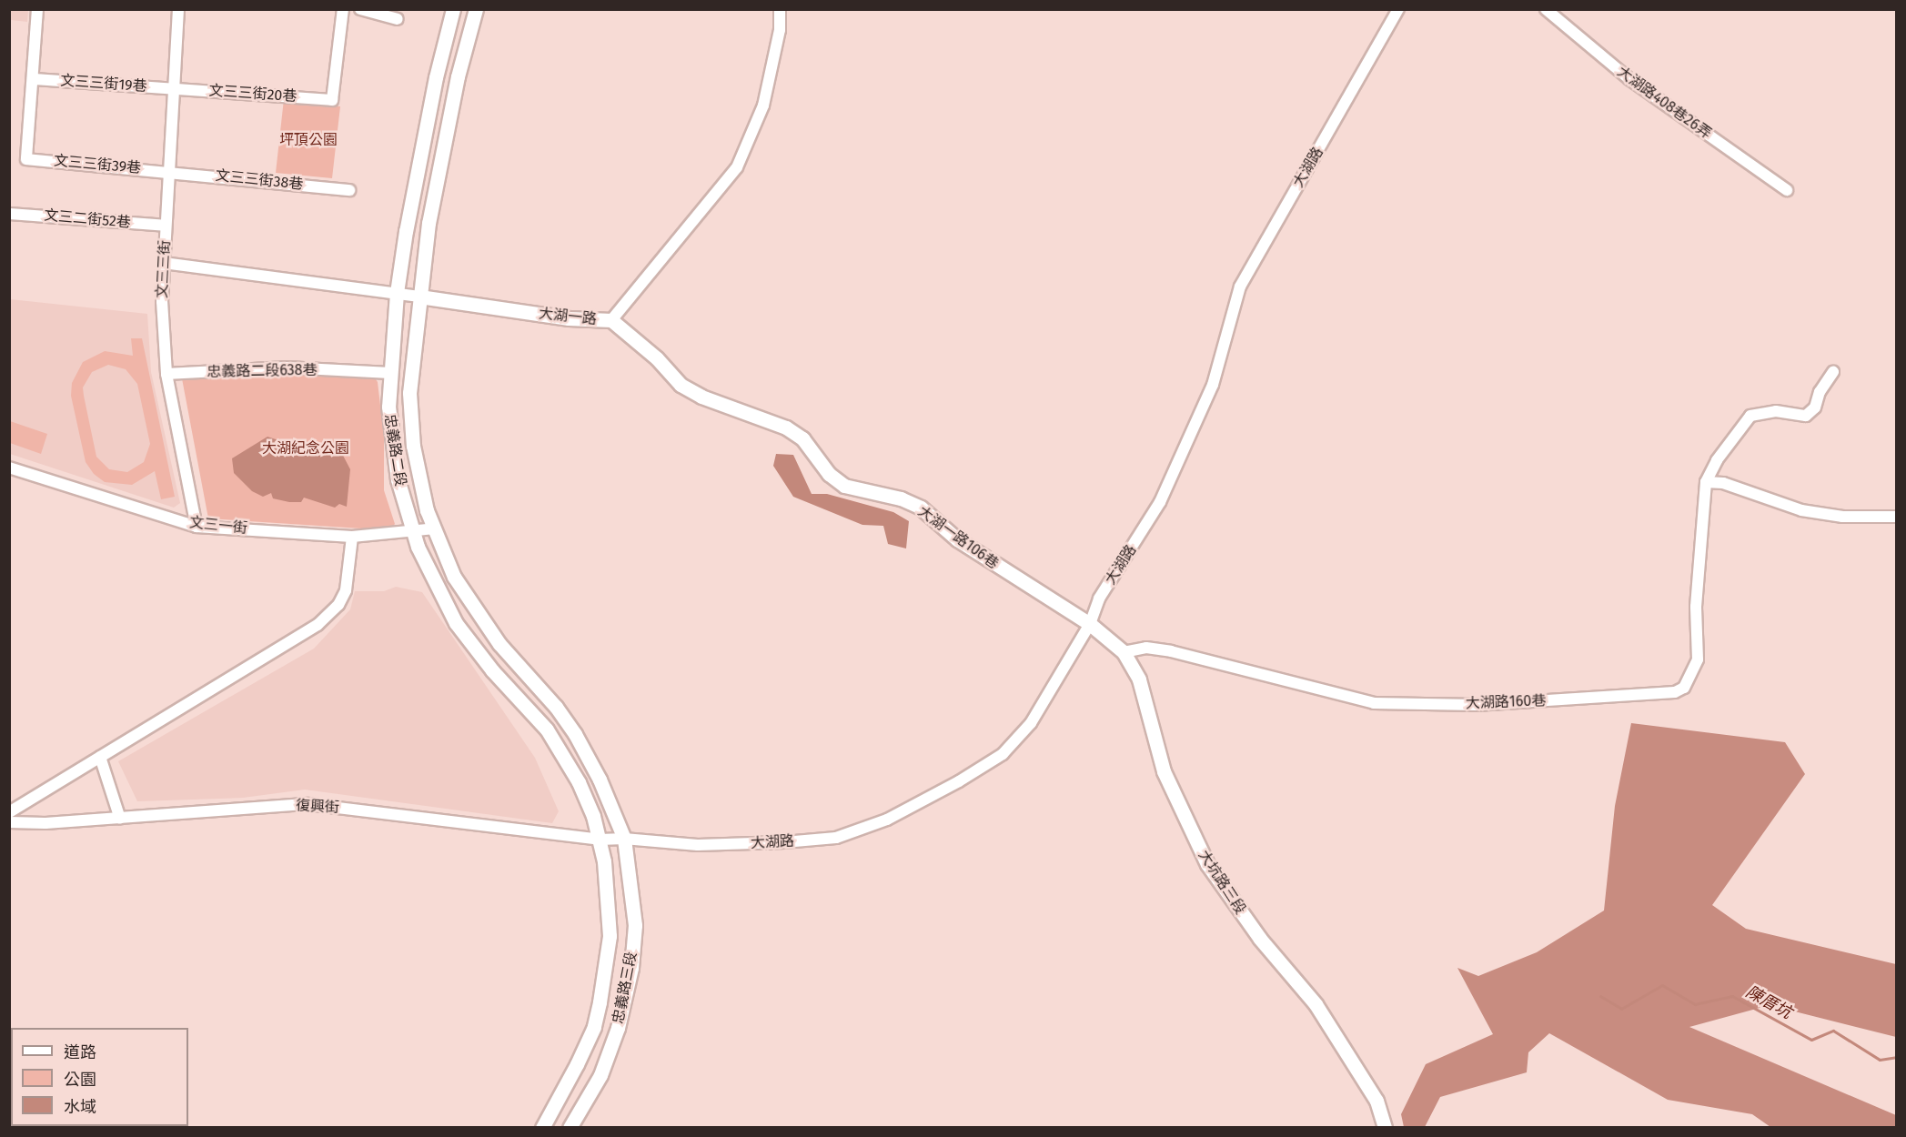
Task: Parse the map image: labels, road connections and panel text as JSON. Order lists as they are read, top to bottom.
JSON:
{
  "streets": {
    "street": [
      "文三三街19巷",
      "文三三街20巷",
      "大湖路408巷26弄",
      "文三三街39巷",
      "大湖路",
      "文三三街38巷",
      "文三二街52巷",
      "文三三街",
      "大湖一路",
      "忠義路二段638巷",
      "忠義路二段",
      "文三一街",
      "大湖一路106巷",
      "大湖路160巷",
      "復興街",
      "大坑路三段",
      "忠義路三段"
    ]
  },
  "crossings": [
    ["文三三街19巷", "文三三街20巷"],
    ["文三三街19巷", "文三三街39巷"],
    ["文三三街19巷", "文三三街"],
    ["文三三街20巷", "文三三街"],
    ["文三三街39巷", "文三三街38巷"],
    ["文三三街39巷", "文三三街"],
    ["大湖路", "忠義路二段"],
    ["大湖路", "大湖一路106巷"],
    ["大湖路", "復興街"],
    ["大湖路", "大坑路三段"],
    ["大湖路", "忠義路三段"],
    ["文三三街38巷", "文三三街"],
    ["文三二街52巷", "文三三街"],
    ["文三三街", "大湖一路"],
    ["文三三街", "忠義路二段638巷"],
    ["文三三街", "文三一街"],
    ["大湖一路", "忠義路二段"],
    ["大湖一路", "大湖一路106巷"],
    ["忠義路二段638巷", "忠義路二段"],
    ["忠義路二段", "文三一街"],
    ["忠義路二段", "復興街"],
    ["忠義路二段", "忠義路三段"],
    ["大湖一路106巷", "大坑路三段"],
    ["大湖路160巷", "大坑路三段"],
    ["復興街", "忠義路三段"]
  ],
  "water": ["陳厝坑"],
  "parks": ["坪頂公園", "大湖紀念公園"],
  "legend": ["道路", "公園", "水域"]
}
